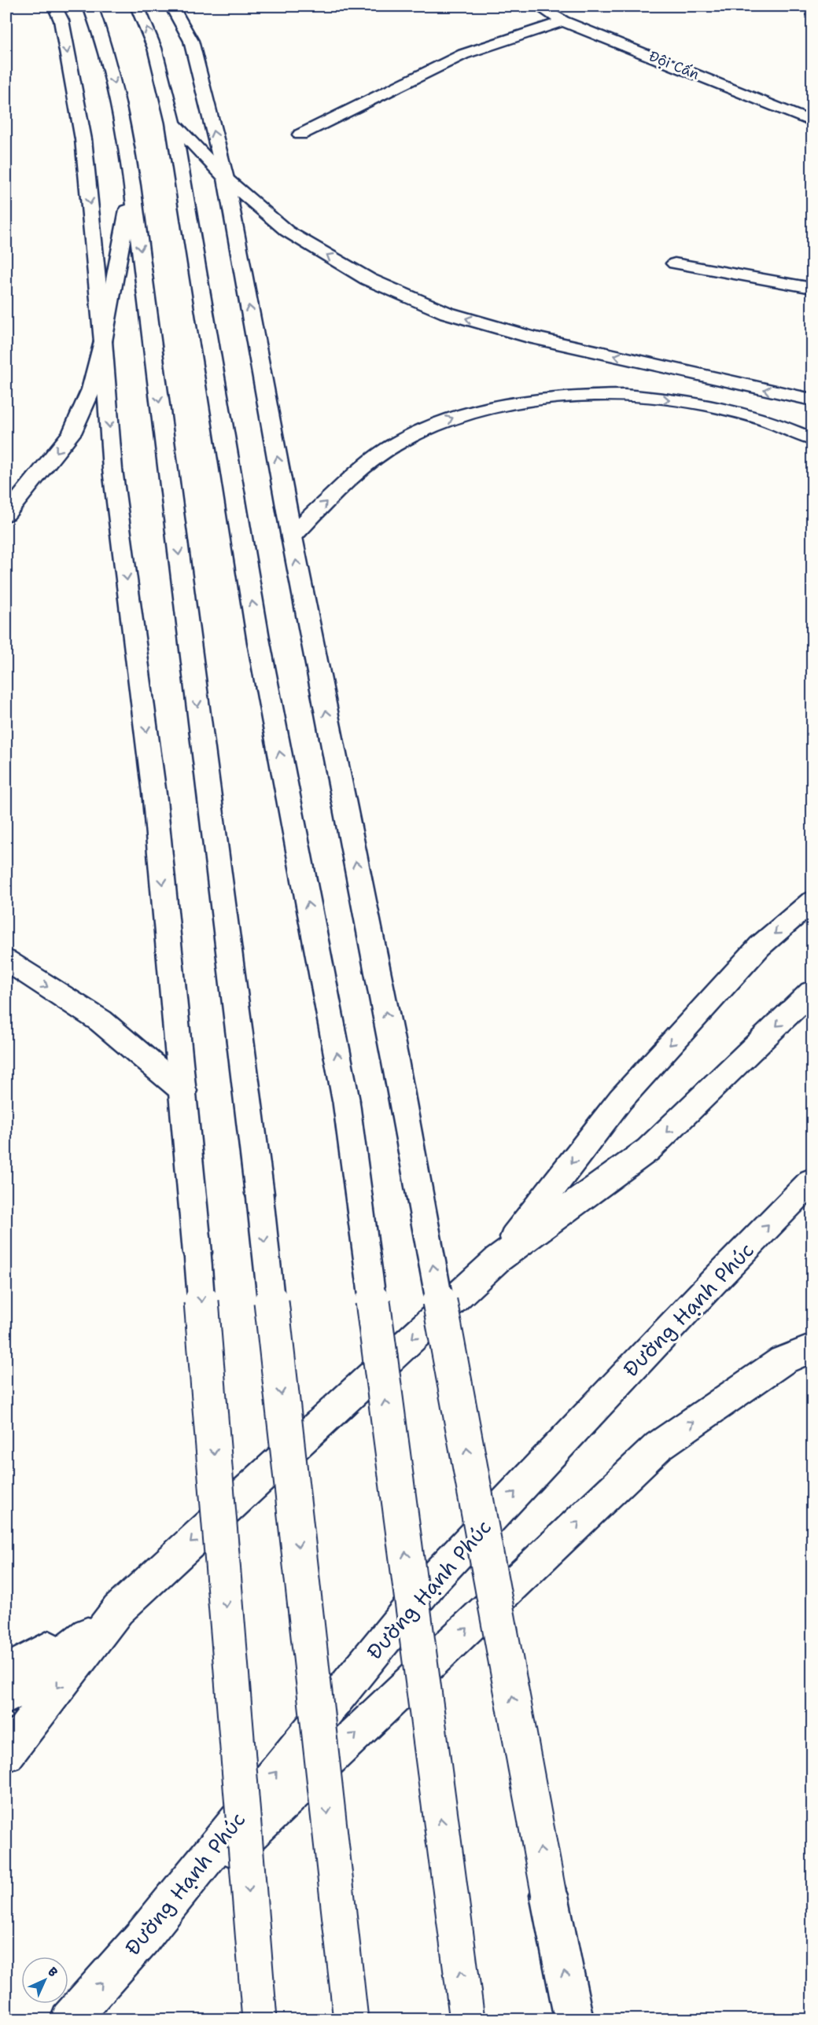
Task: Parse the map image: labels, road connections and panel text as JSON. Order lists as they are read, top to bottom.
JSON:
{
  "streets": {
    "main road": ["Đội Cấn", "Đường Hạnh Phúc"]
  },
  "north": "top right"
}
